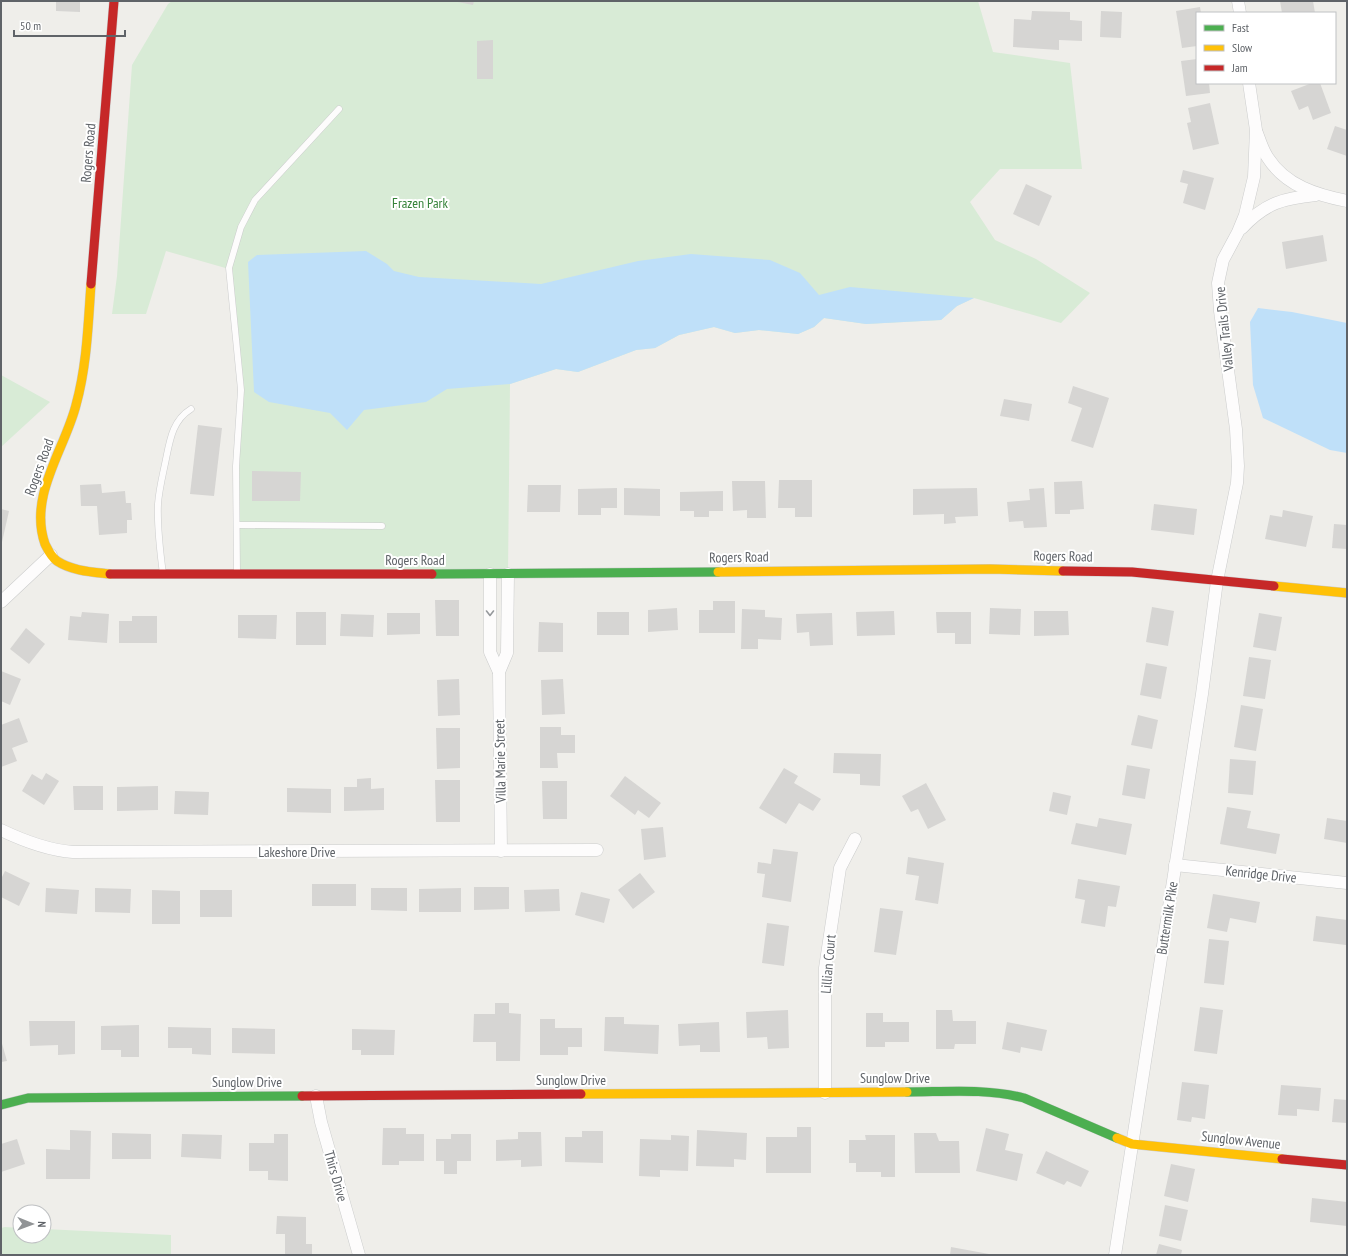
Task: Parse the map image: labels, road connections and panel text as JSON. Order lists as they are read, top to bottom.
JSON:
{
  "streets": {
    "street": [
      "Rogers Road",
      "Valley Trails Drive",
      "Villa Marie Street",
      "Lakeshore Drive",
      "Kenridge Drive",
      "Buttermilk Pike",
      "Lillian Court",
      "Sunglow Drive",
      "Sunglow Avenue",
      "Thirs Drive"
    ]
  },
  "crossings": [
    ["Rogers Road", "Valley Trails Drive"],
    ["Rogers Road", "Villa Marie Street"],
    ["Rogers Road", "Buttermilk Pike"],
    ["Valley Trails Drive", "Buttermilk Pike"],
    ["Villa Marie Street", "Lakeshore Drive"],
    ["Kenridge Drive", "Buttermilk Pike"],
    ["Buttermilk Pike", "Sunglow Drive"],
    ["Buttermilk Pike", "Sunglow Avenue"],
    ["Lillian Court", "Sunglow Drive"],
    ["Sunglow Drive", "Sunglow Avenue"],
    ["Sunglow Drive", "Thirs Drive"]
  ],
  "parks": ["Frazen Park"],
  "legend": ["Fast", "Slow", "Jam"],
  "scale_bar": "50 m",
  "north": "right"
}
